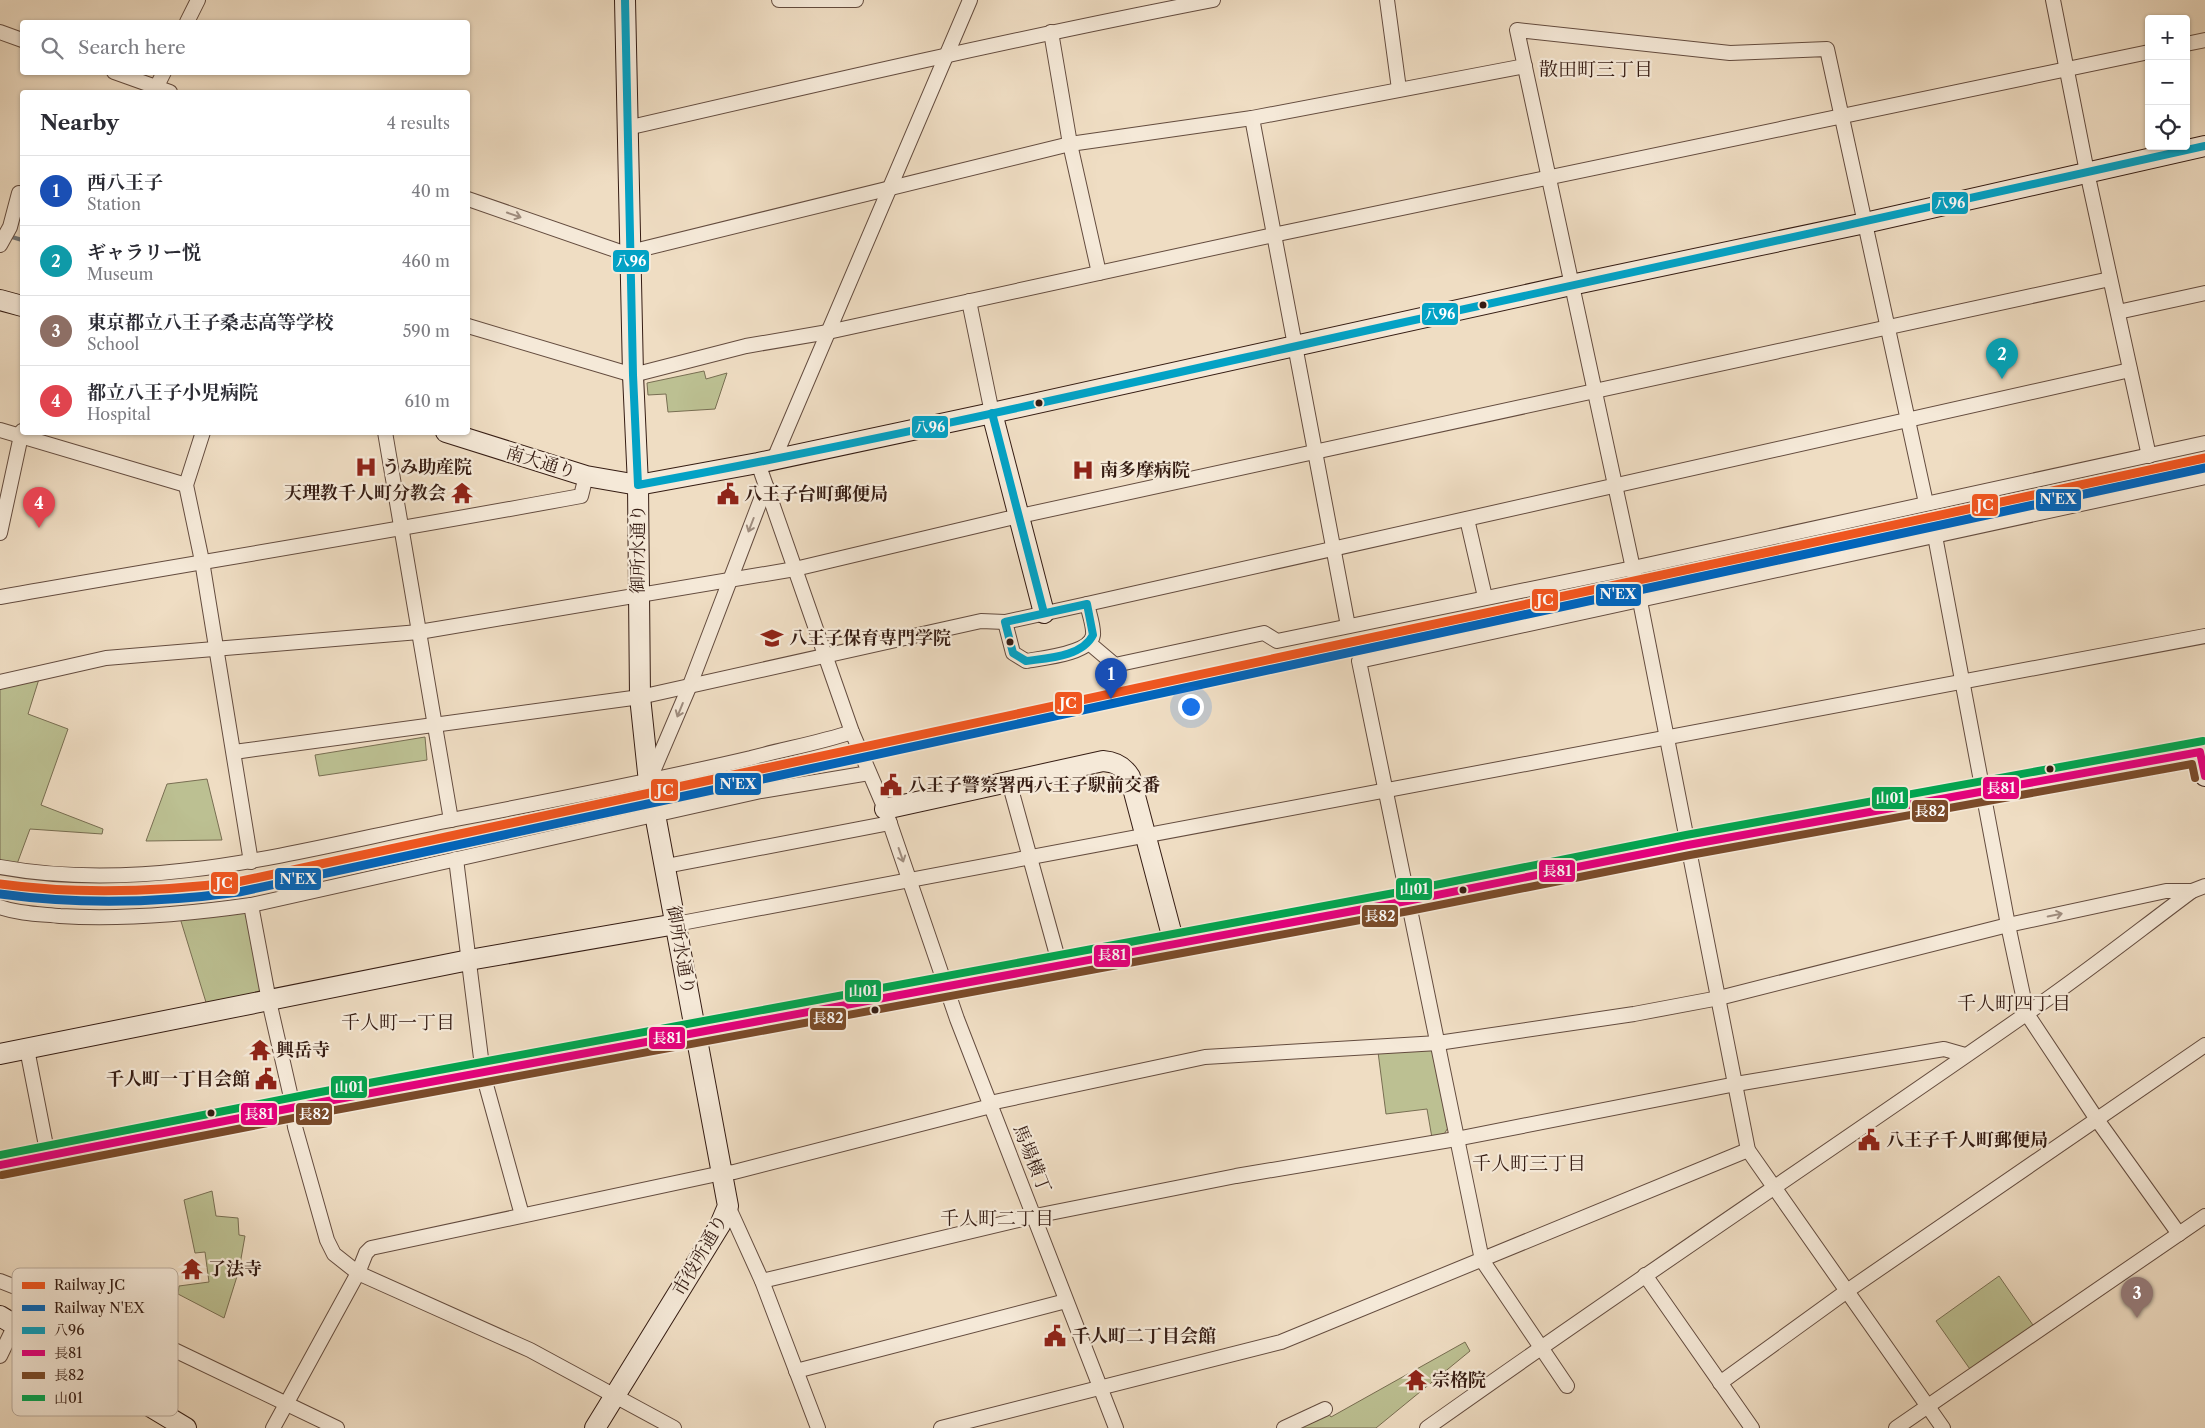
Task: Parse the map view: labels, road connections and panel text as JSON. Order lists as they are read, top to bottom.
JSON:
{
  "streets": {
    "street": [
      "南大通り",
      "御所水通り",
      "馬場横丁",
      "市役所通り"
    ]
  },
  "crossings": [
    ["南大通り", "御所水通り"],
    ["御所水通り", "市役所通り"]
  ],
  "districts": [
    "散田町三丁目",
    "千人町四丁目",
    "千人町一丁目",
    "千人町三丁目",
    "千人町二丁目"
  ],
  "places": {
    "hospital": ["うみ助産院", "南多摩病院"],
    "temple": [
      "天理教千人町分教会",
      "興岳寺",
      "了法寺",
      "宗格院"
    ],
    "public building": [
      "八王子台町郵便局",
      "八王子警察署西八王子駅前交番",
      "千人町一丁目会館",
      "八王子千人町郵便局",
      "千人町二丁目会館"
    ],
    "school or university": ["八王子保育専門学院"]
  },
  "lines": [
    "transit line 八96",
    "rail line JC",
    "rail line N'EX",
    "transit line 山01",
    "transit line 長81",
    "transit line 長82"
  ],
  "legend": [
    "Railway JC",
    "Railway N'EX",
    "八96",
    "長81",
    "長82",
    "山01"
  ],
  "page": {
    "map_buttons": ["+", "−"],
    "search": "Search here",
    "heading": ["Nearby", "4 results"],
    "list": [
      {
        "mark": "1",
        "name": "西八王子",
        "note": "Station",
        "value": "40 m"
      },
      {
        "mark": "2",
        "name": "ギャラリー悦",
        "note": "Museum",
        "value": "460 m"
      },
      {
        "mark": "3",
        "name": "東京都立八王子桑志高等学校",
        "note": "School",
        "value": "590 m"
      },
      {
        "mark": "4",
        "name": "都立八王子小児病院",
        "note": "Hospital",
        "value": "610 m"
      }
    ],
    "pins": [
      "2",
      "4",
      "1",
      "3"
    ]
  }
}
